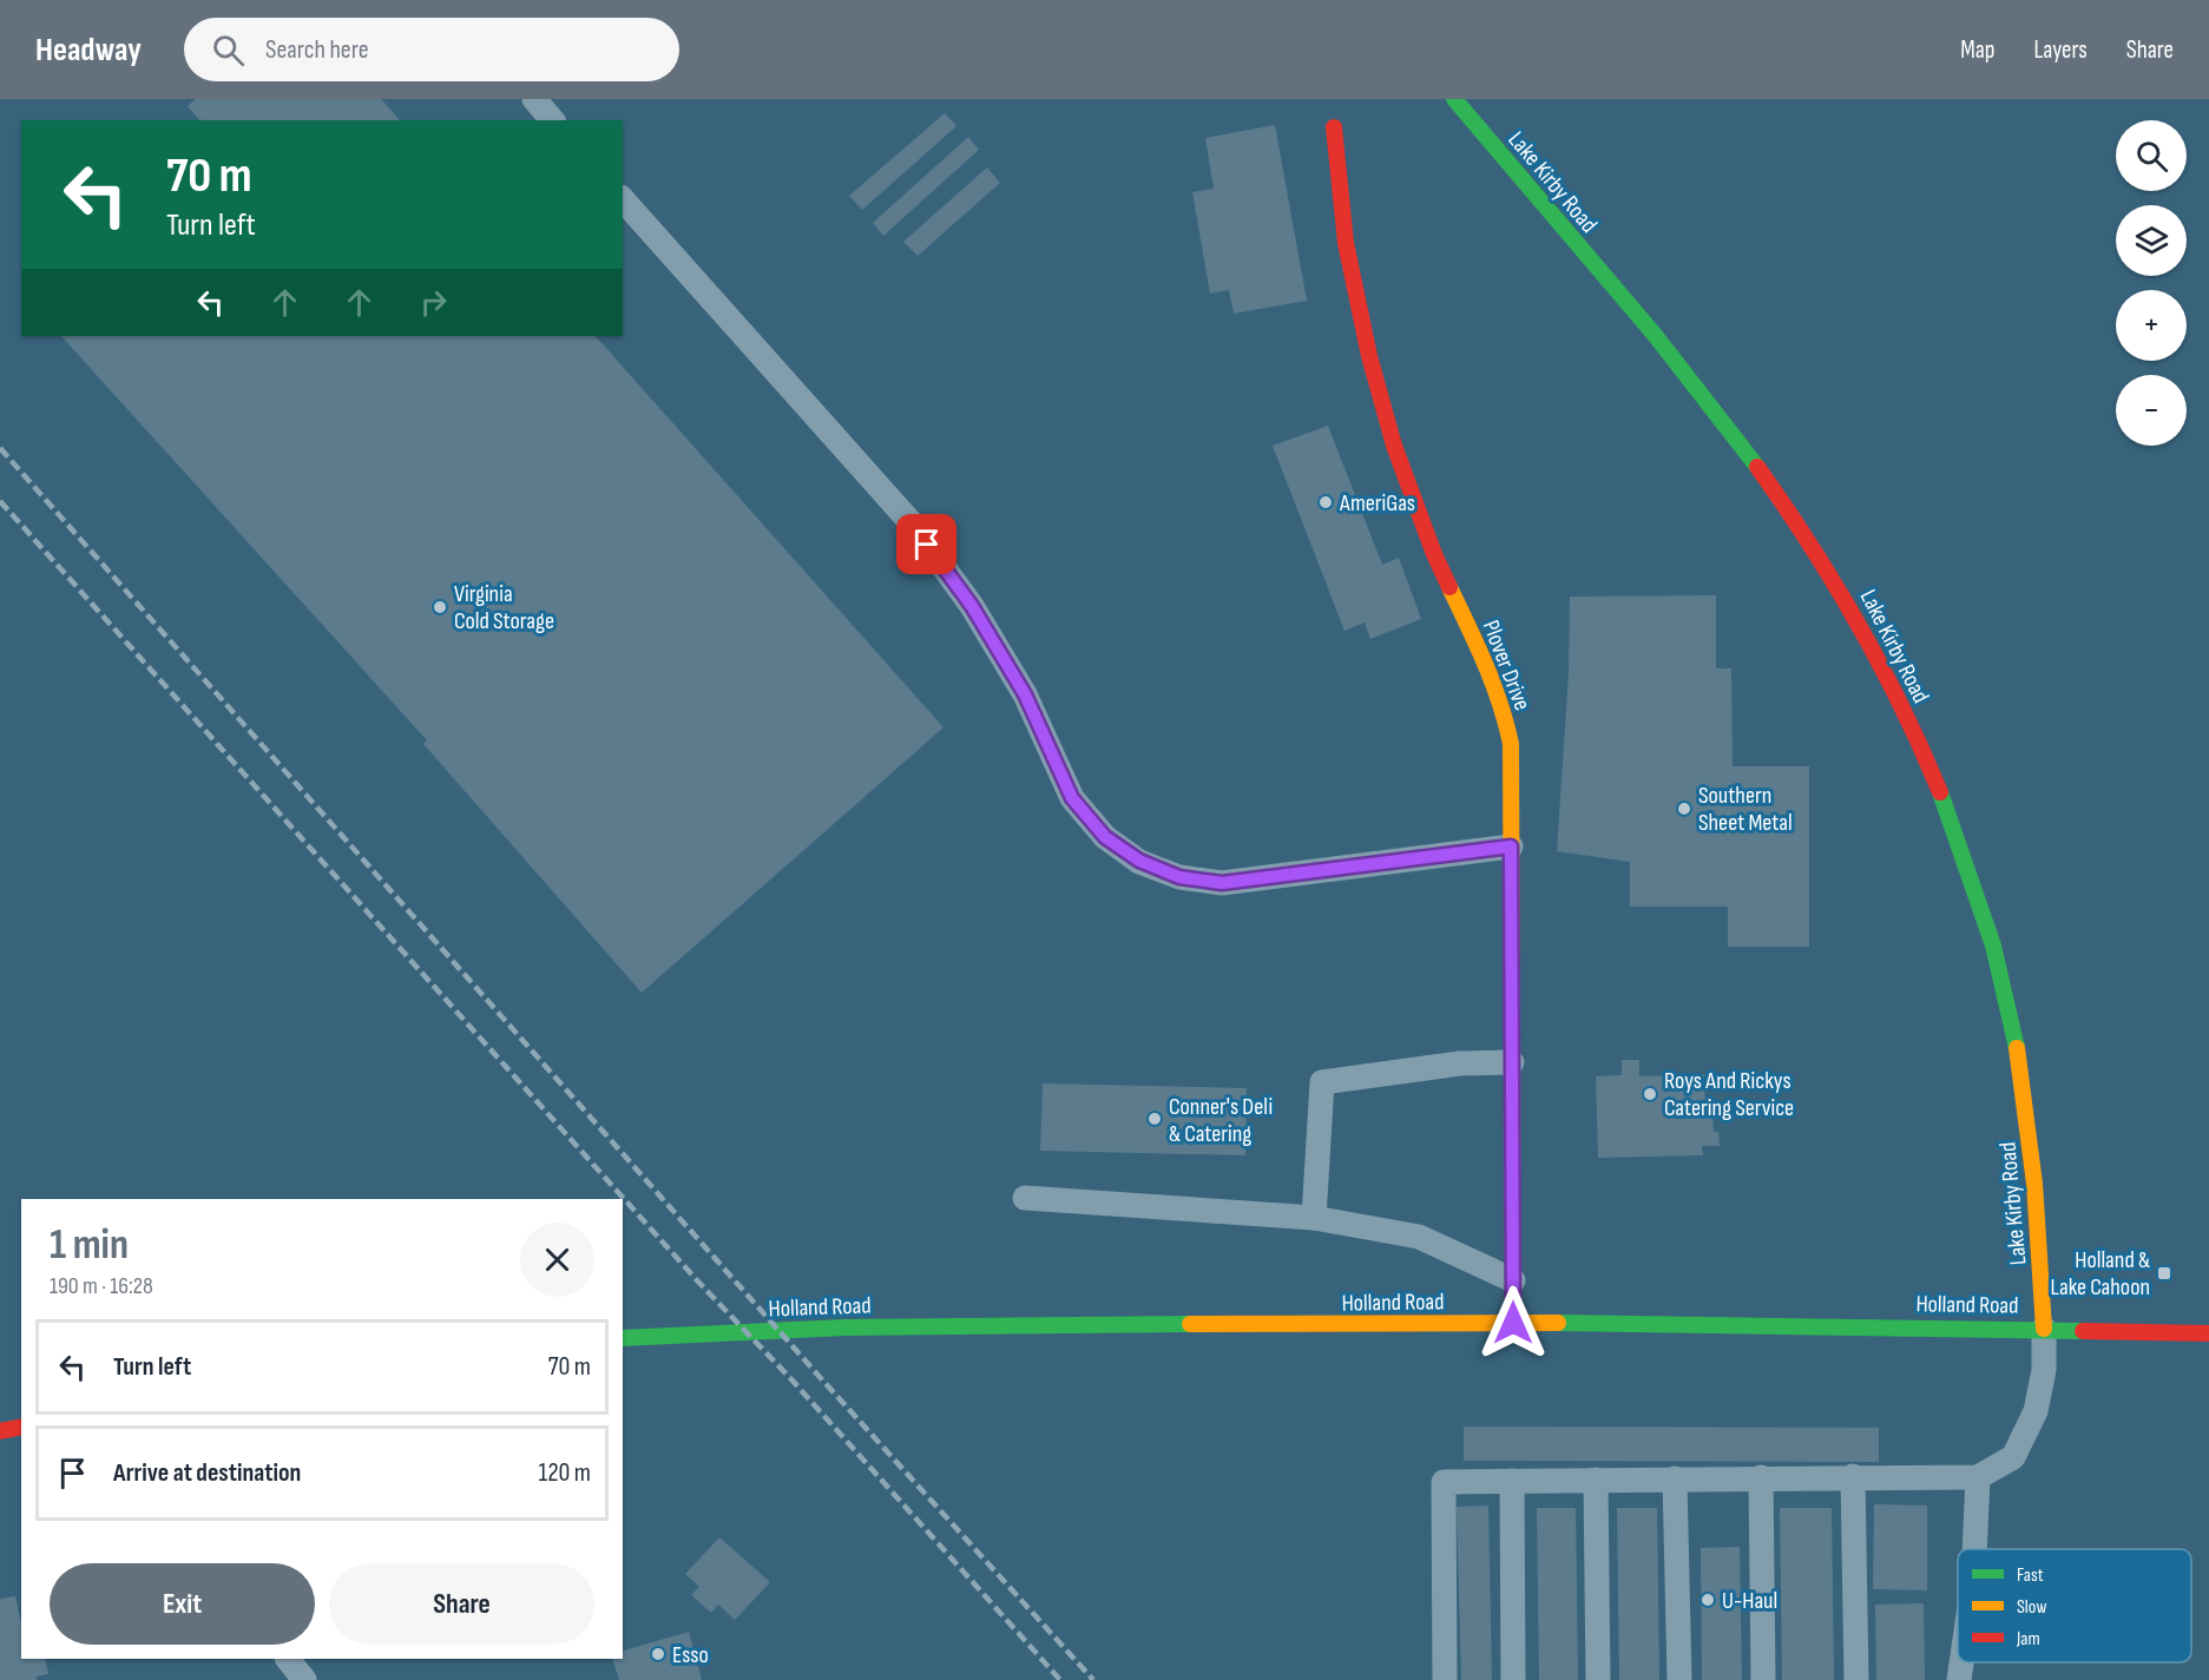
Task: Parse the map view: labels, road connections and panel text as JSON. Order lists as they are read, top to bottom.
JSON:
{
  "streets": {
    "street": ["Lake Kirby Road", "Plover Drive", "Holland Road"]
  },
  "crossings": [
    ["Lake Kirby Road", "Holland Road"],
    ["Plover Drive", "Holland Road"]
  ],
  "places": {
    "other": [
      "AmeriGas",
      "Virginia Cold Storage",
      "Southern Sheet Metal",
      "Roys And Rickys Catering Service",
      "Conner's Deli & Catering",
      "U-Haul",
      "Esso"
    ],
    "transit": ["Holland & Lake Cahoon"]
  },
  "legend": ["Fast", "Slow", "Jam"],
  "page": {
    "header": "Headway",
    "search": "Search here",
    "nav": ["Map", "Layers", "Share"],
    "map_buttons": ["+", "−"],
    "turn": ["70 m", "Turn left"],
    "heading": ["1 min", "190 m · 16:28"],
    "list": [
      {
        "name": "Turn left",
        "value": "70 m"
      },
      {
        "name": "Arrive at destination",
        "value": "120 m"
      }
    ],
    "buttons": ["Exit", "Share"]
  }
}
